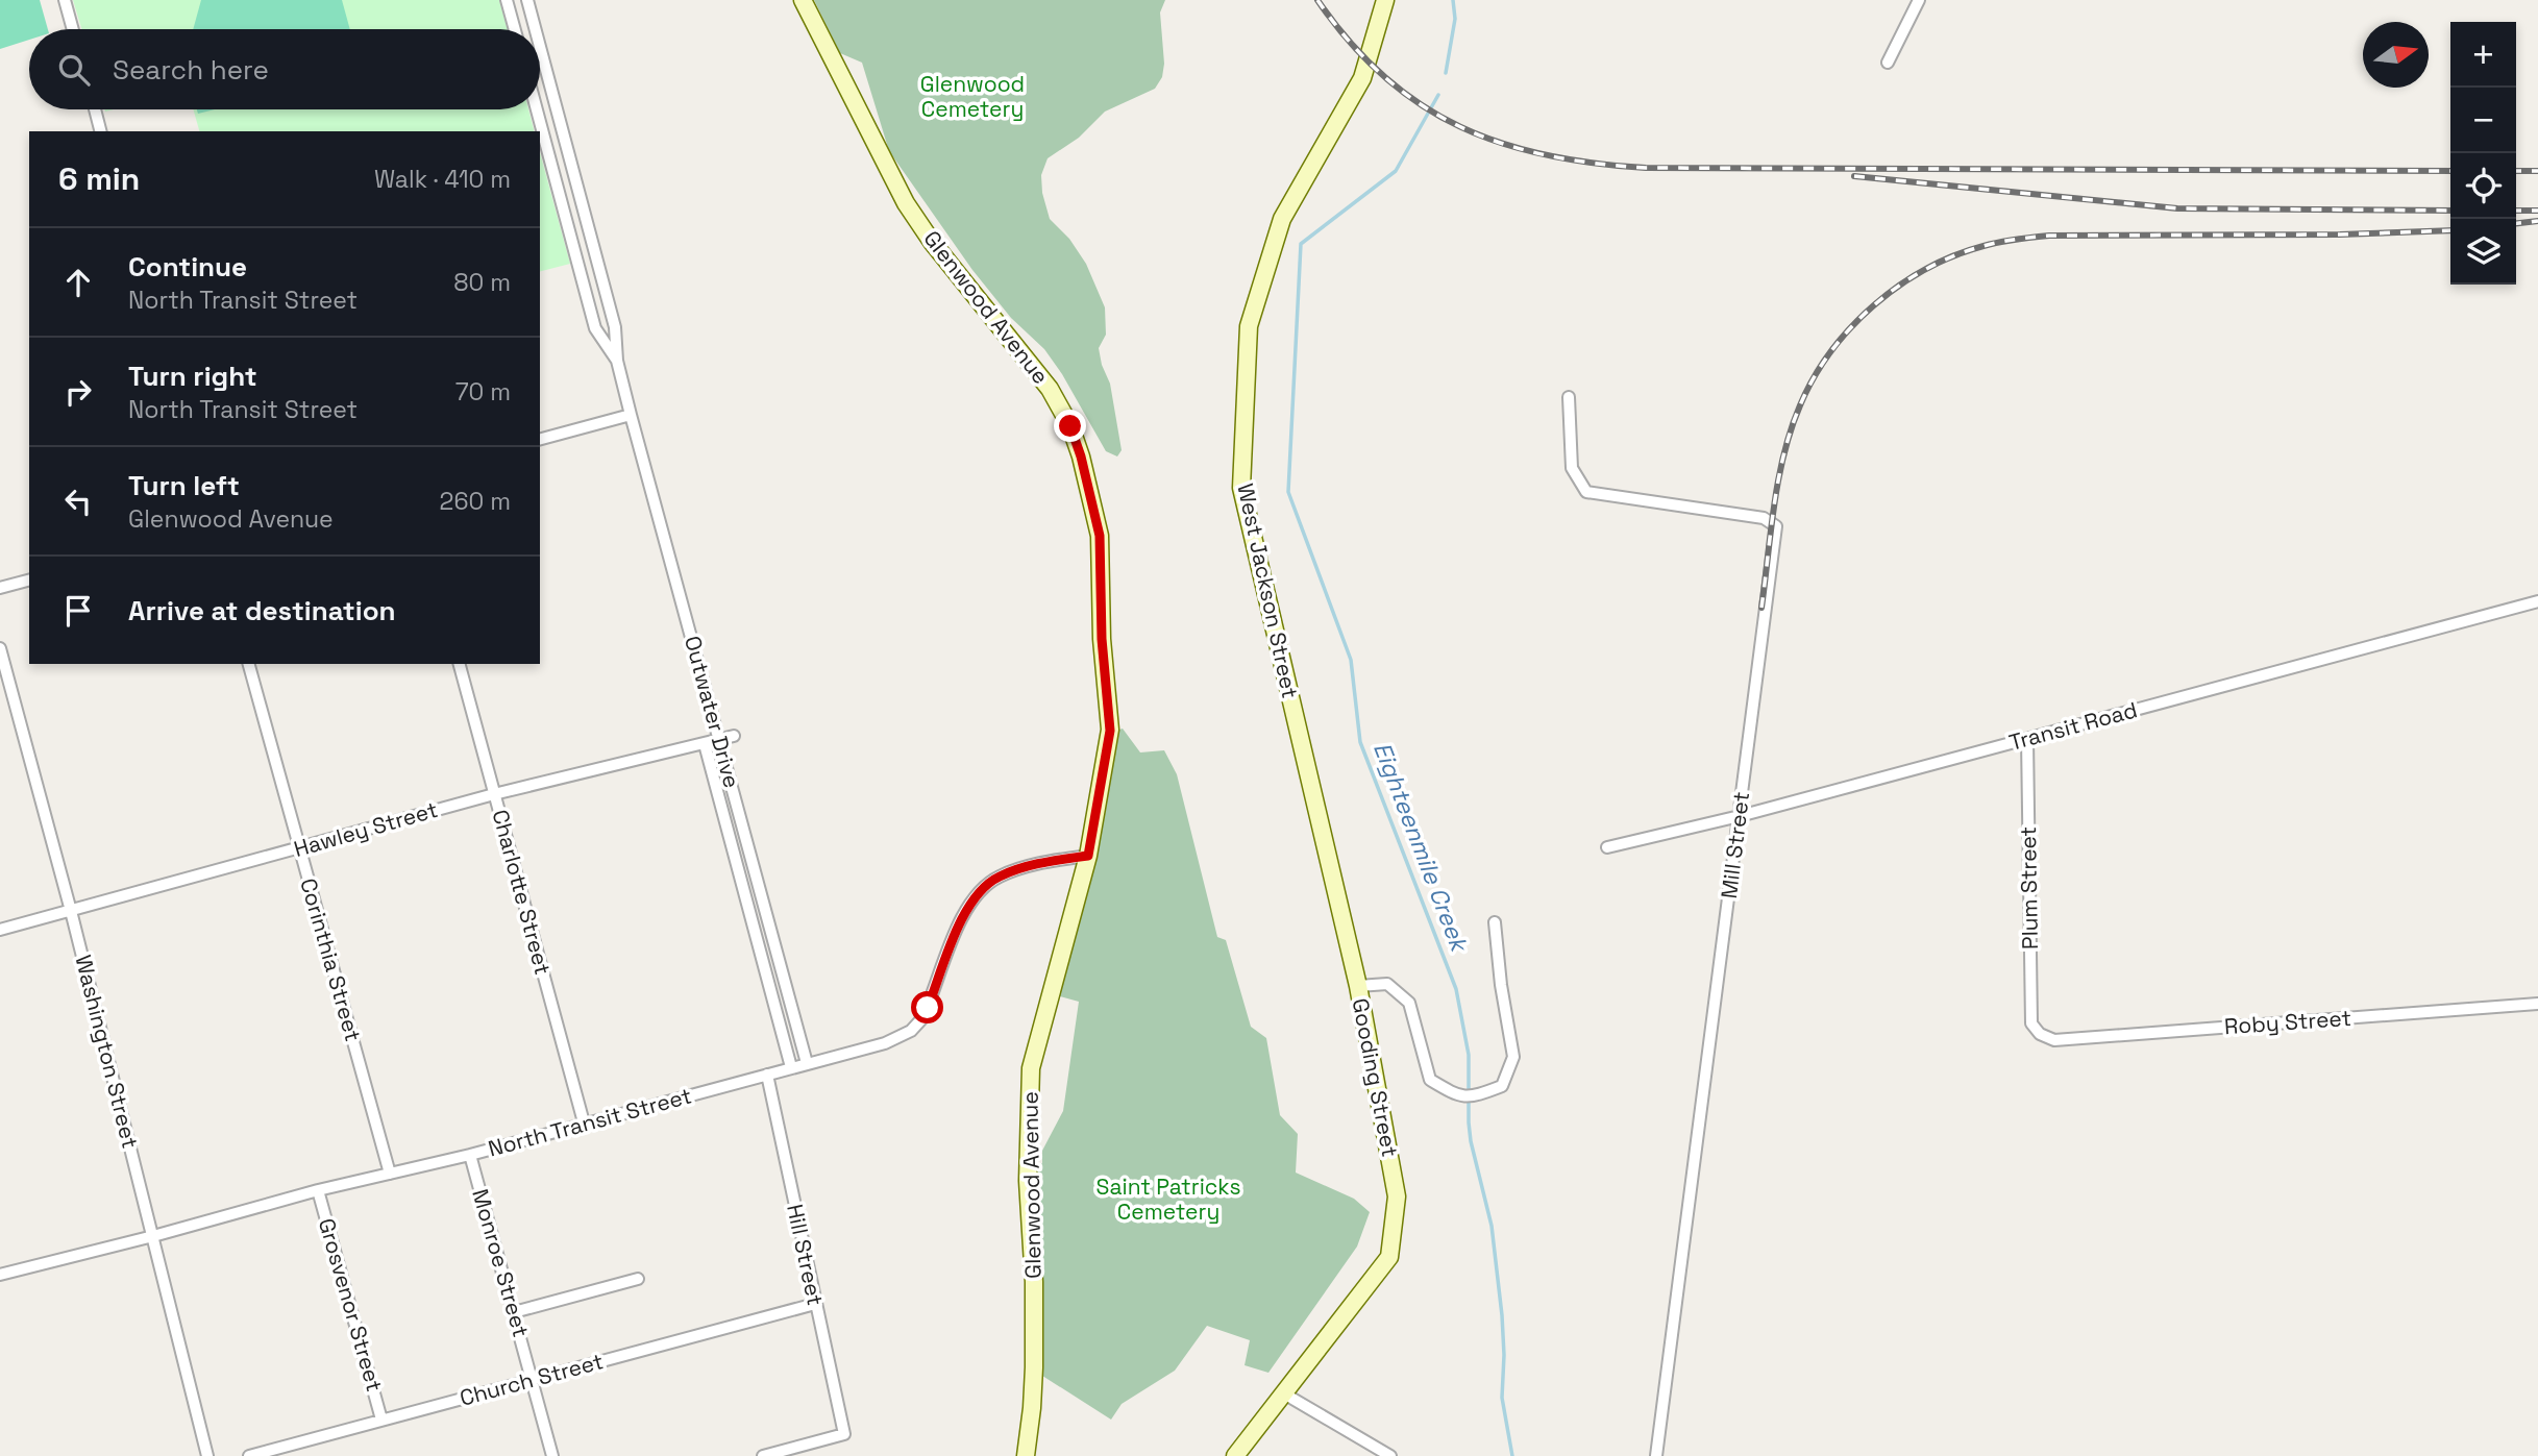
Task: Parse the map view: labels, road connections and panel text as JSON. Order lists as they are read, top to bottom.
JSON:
{
  "streets": {
    "street": [
      "Glenwood Avenue",
      "West Jackson Street",
      "Outwater Drive",
      "Transit Road",
      "Hawley Street",
      "Mill Street",
      "Plum Street",
      "Charlotte Street",
      "Corinthia Street",
      "Roby Street",
      "Washington Street",
      "Gooding Street",
      "North Transit Street",
      "Hill Street",
      "Monroe Street",
      "Grosvenor Street",
      "Church Street"
    ]
  },
  "crossings": [
    ["Glenwood Avenue", "North Transit Street"],
    ["West Jackson Street", "Gooding Street"],
    ["Outwater Drive", "Hawley Street"],
    ["Outwater Drive", "North Transit Street"],
    ["Transit Road", "Mill Street"],
    ["Transit Road", "Plum Street"],
    ["Hawley Street", "Charlotte Street"],
    ["Hawley Street", "Corinthia Street"],
    ["Hawley Street", "Washington Street"],
    ["Plum Street", "Roby Street"],
    ["Charlotte Street", "North Transit Street"],
    ["Corinthia Street", "North Transit Street"],
    ["Washington Street", "North Transit Street"],
    ["North Transit Street", "Hill Street"],
    ["North Transit Street", "Monroe Street"],
    ["North Transit Street", "Grosvenor Street"],
    ["Hill Street", "Church Street"],
    ["Monroe Street", "Church Street"],
    ["Grosvenor Street", "Church Street"]
  ],
  "water": ["Eighteenmile Creek"],
  "parks": ["Glenwood Cemetery", "Saint Patricks Cemetery"],
  "north": "right",
  "page": {
    "map_buttons": ["+", "−"],
    "search": "Search here",
    "heading": ["6 min", "Walk · 410 m"],
    "list": [
      ["Continue", "North Transit Street", "80 m"],
      ["Turn right", "North Transit Street", "70 m"],
      ["Turn left", "Glenwood Avenue", "260 m"],
      "Arrive at destination"
    ]
  }
}
